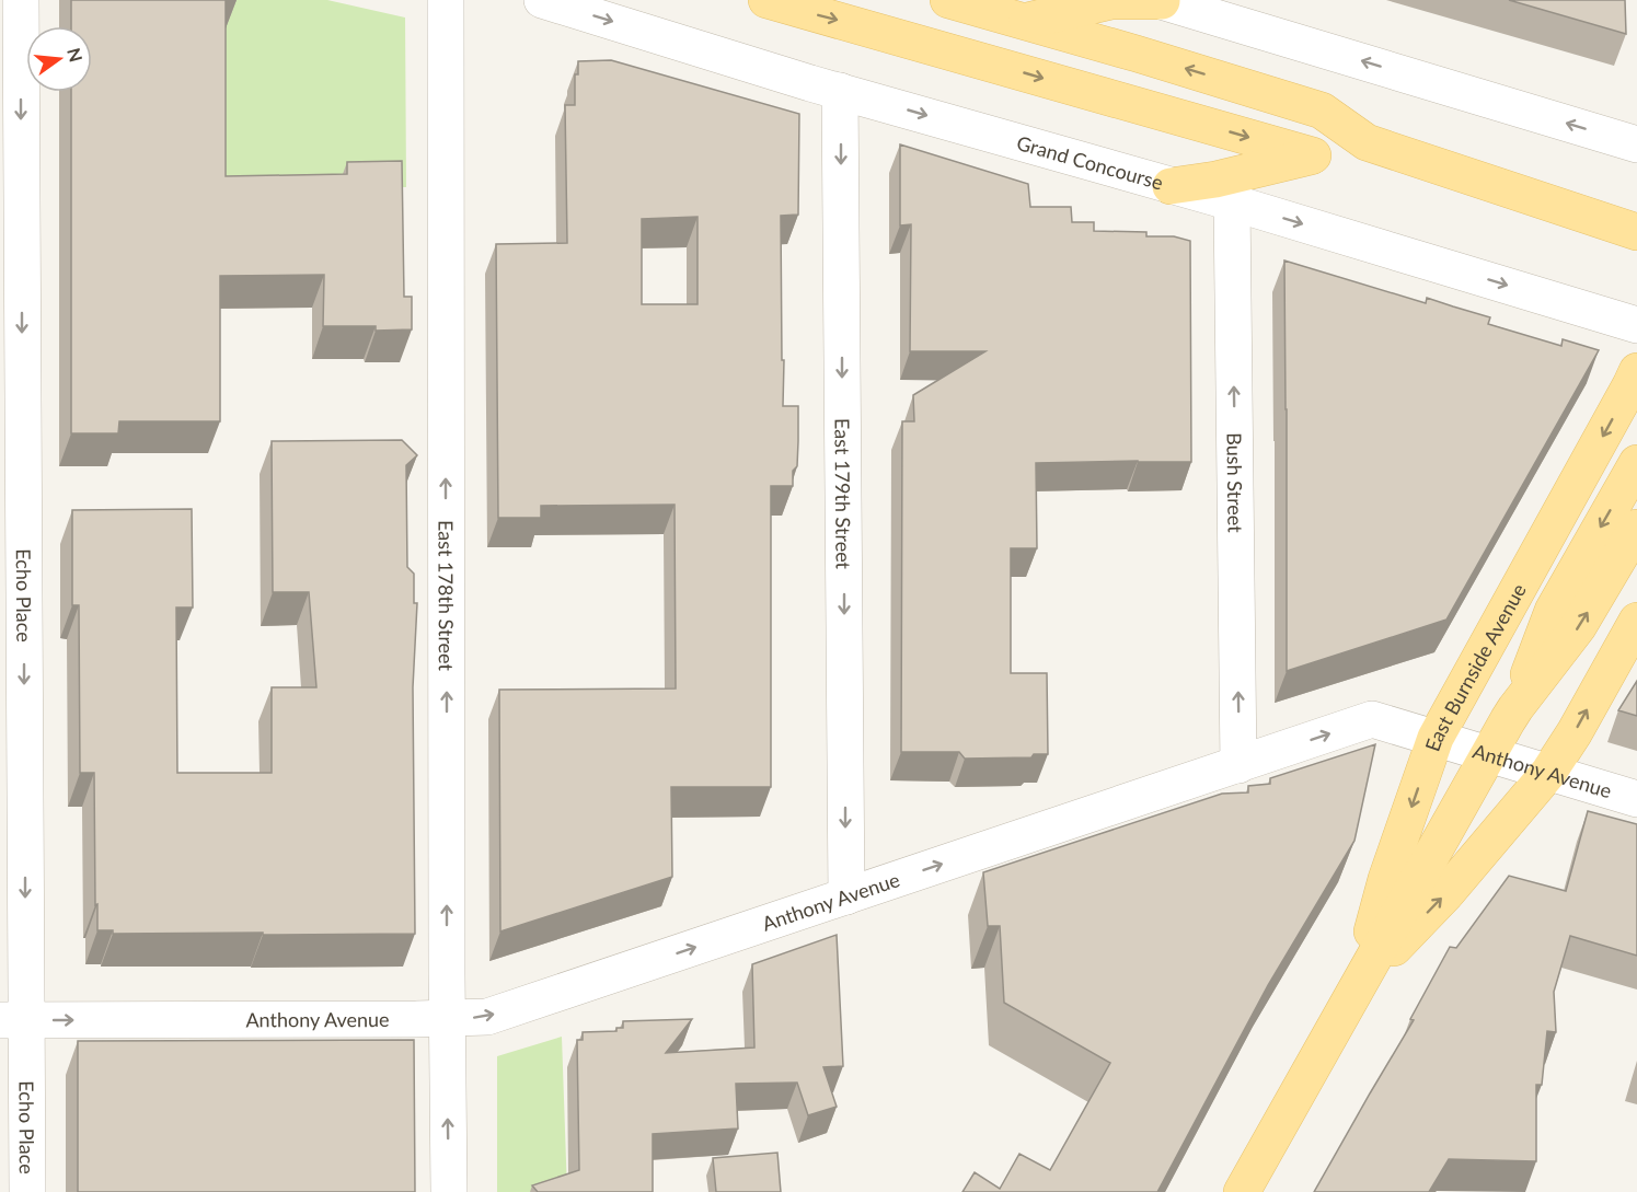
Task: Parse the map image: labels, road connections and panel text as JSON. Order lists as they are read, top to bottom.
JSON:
{
  "streets": {
    "main road": ["East Burnside Avenue"],
    "street": [
      "Grand Concourse",
      "Bush Street",
      "East 179th Street",
      "Echo Place",
      "East 178th Street",
      "Anthony Avenue"
    ]
  },
  "crossings": [
    ["Grand Concourse", "Bush Street"],
    ["Grand Concourse", "East 179th Street"],
    ["Bush Street", "Anthony Avenue"],
    ["East 179th Street", "Anthony Avenue"],
    ["Echo Place", "Anthony Avenue"],
    ["East 178th Street", "Anthony Avenue"],
    ["East Burnside Avenue", "Anthony Avenue"]
  ],
  "one_way": [
    "Bush Street",
    "East 179th Street",
    "Echo Place",
    "East 178th Street",
    "Anthony Avenue"
  ],
  "north": "right"
}
